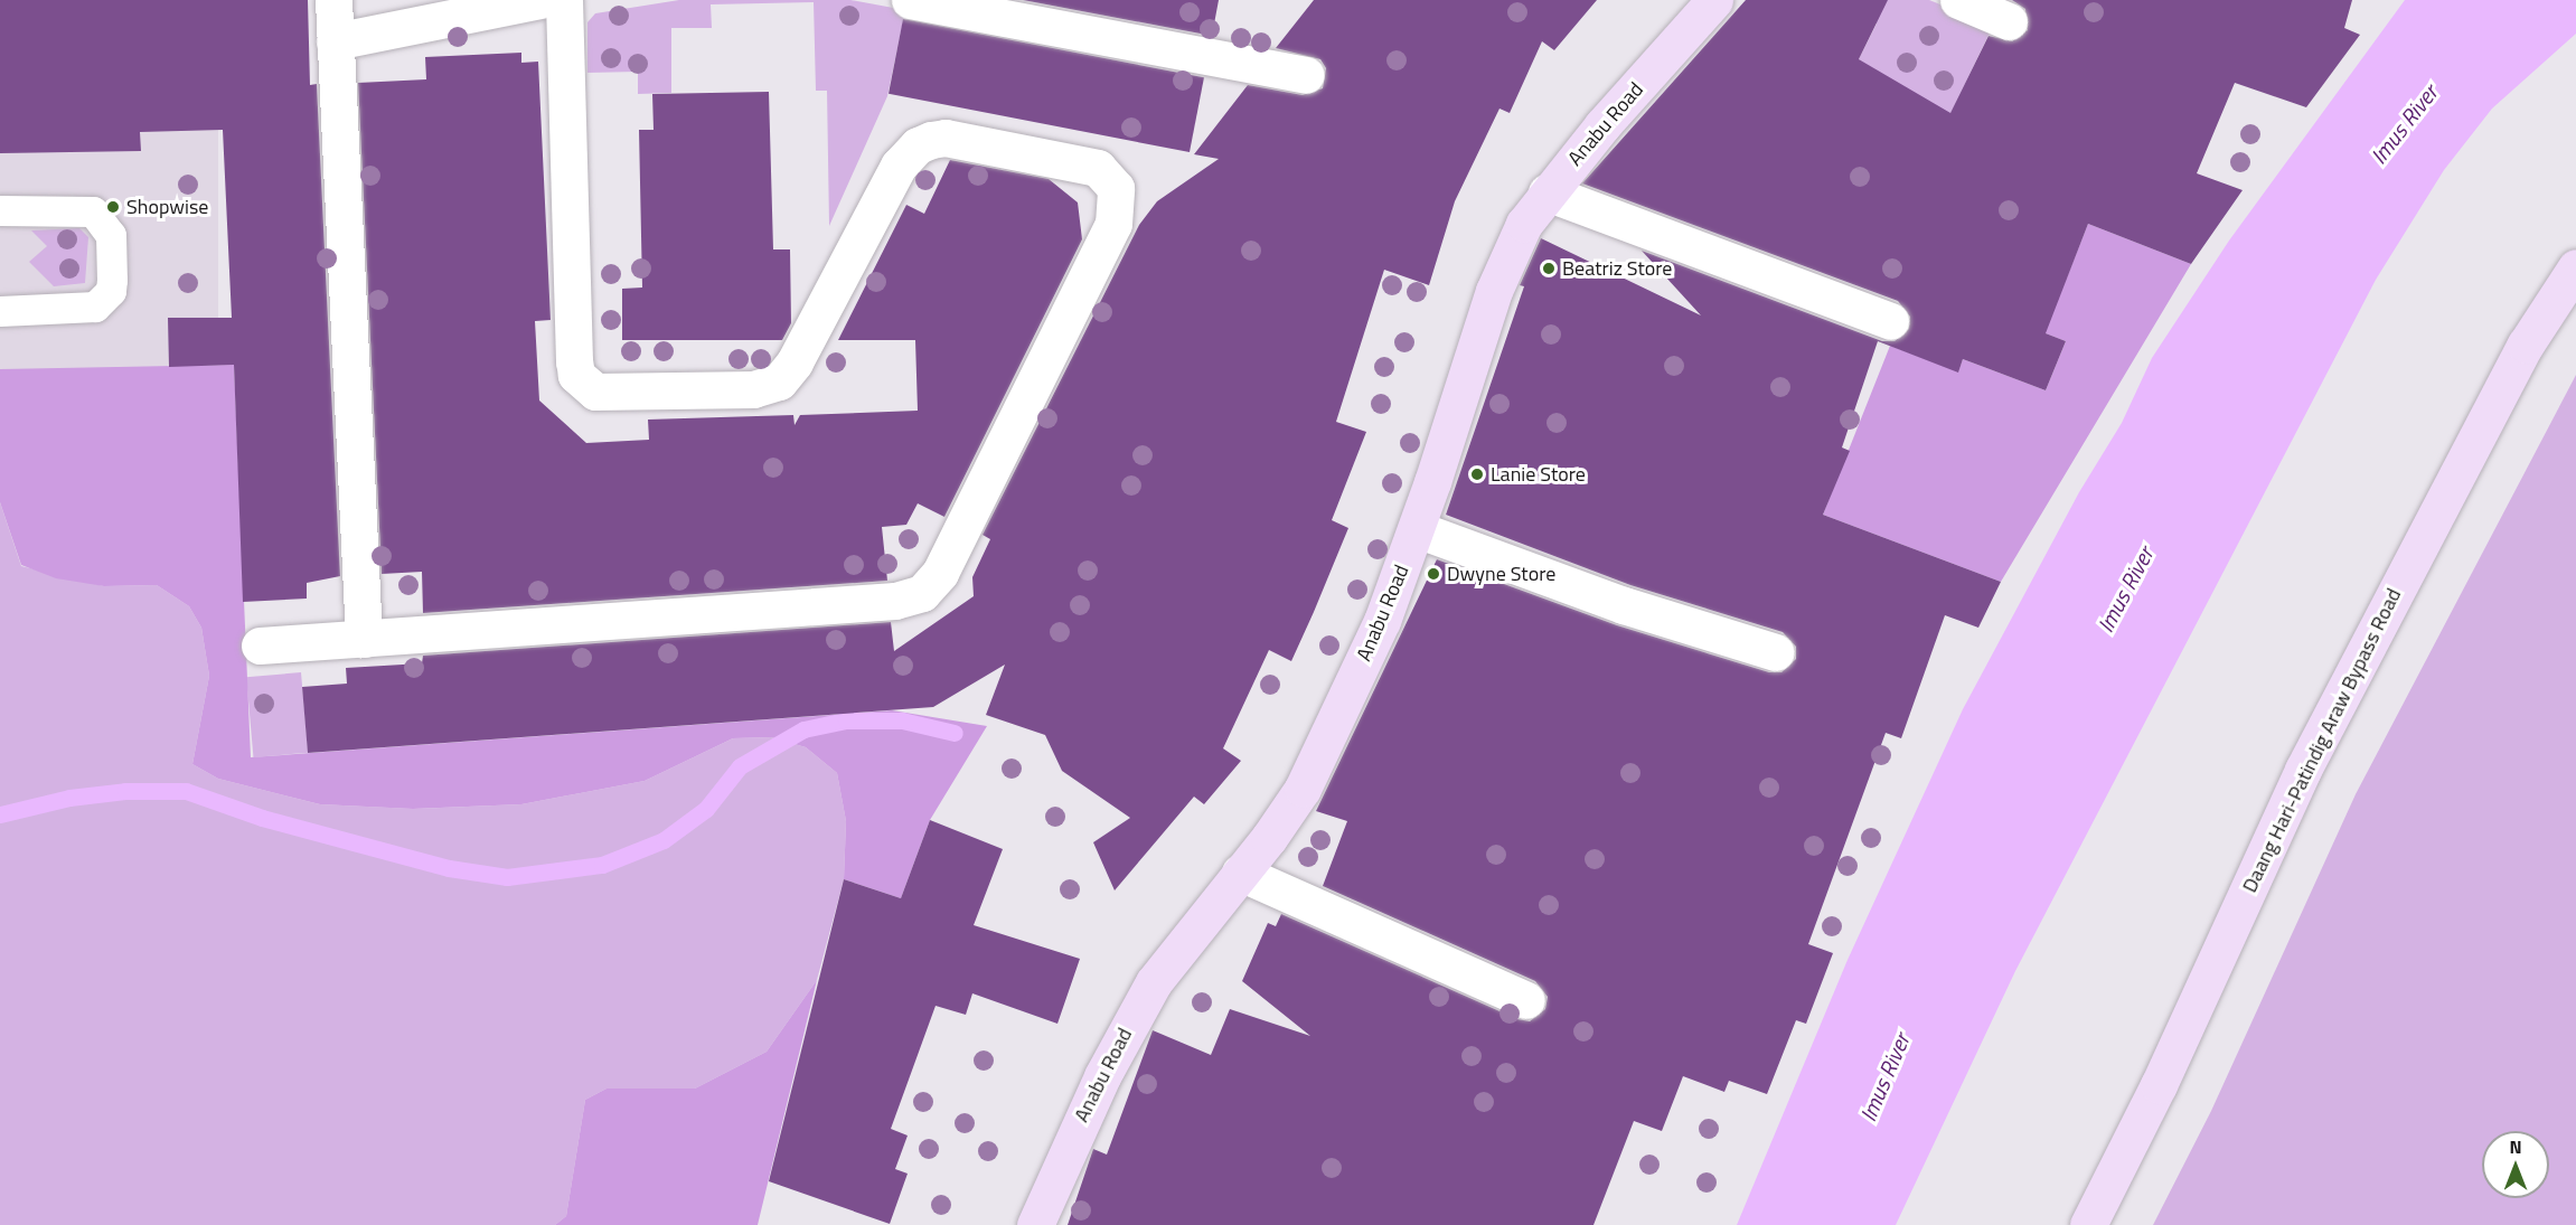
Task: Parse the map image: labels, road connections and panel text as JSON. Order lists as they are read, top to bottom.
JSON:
{
  "streets": {
    "street": ["Anabu Road", "Daang Hari-Patindig Araw Bypass Road"]
  },
  "water": ["Imus River"],
  "places": [
    "Shopwise",
    "Beatriz Store",
    "Lanie Store",
    "Dwyne Store"
  ],
  "north": "top"
}
